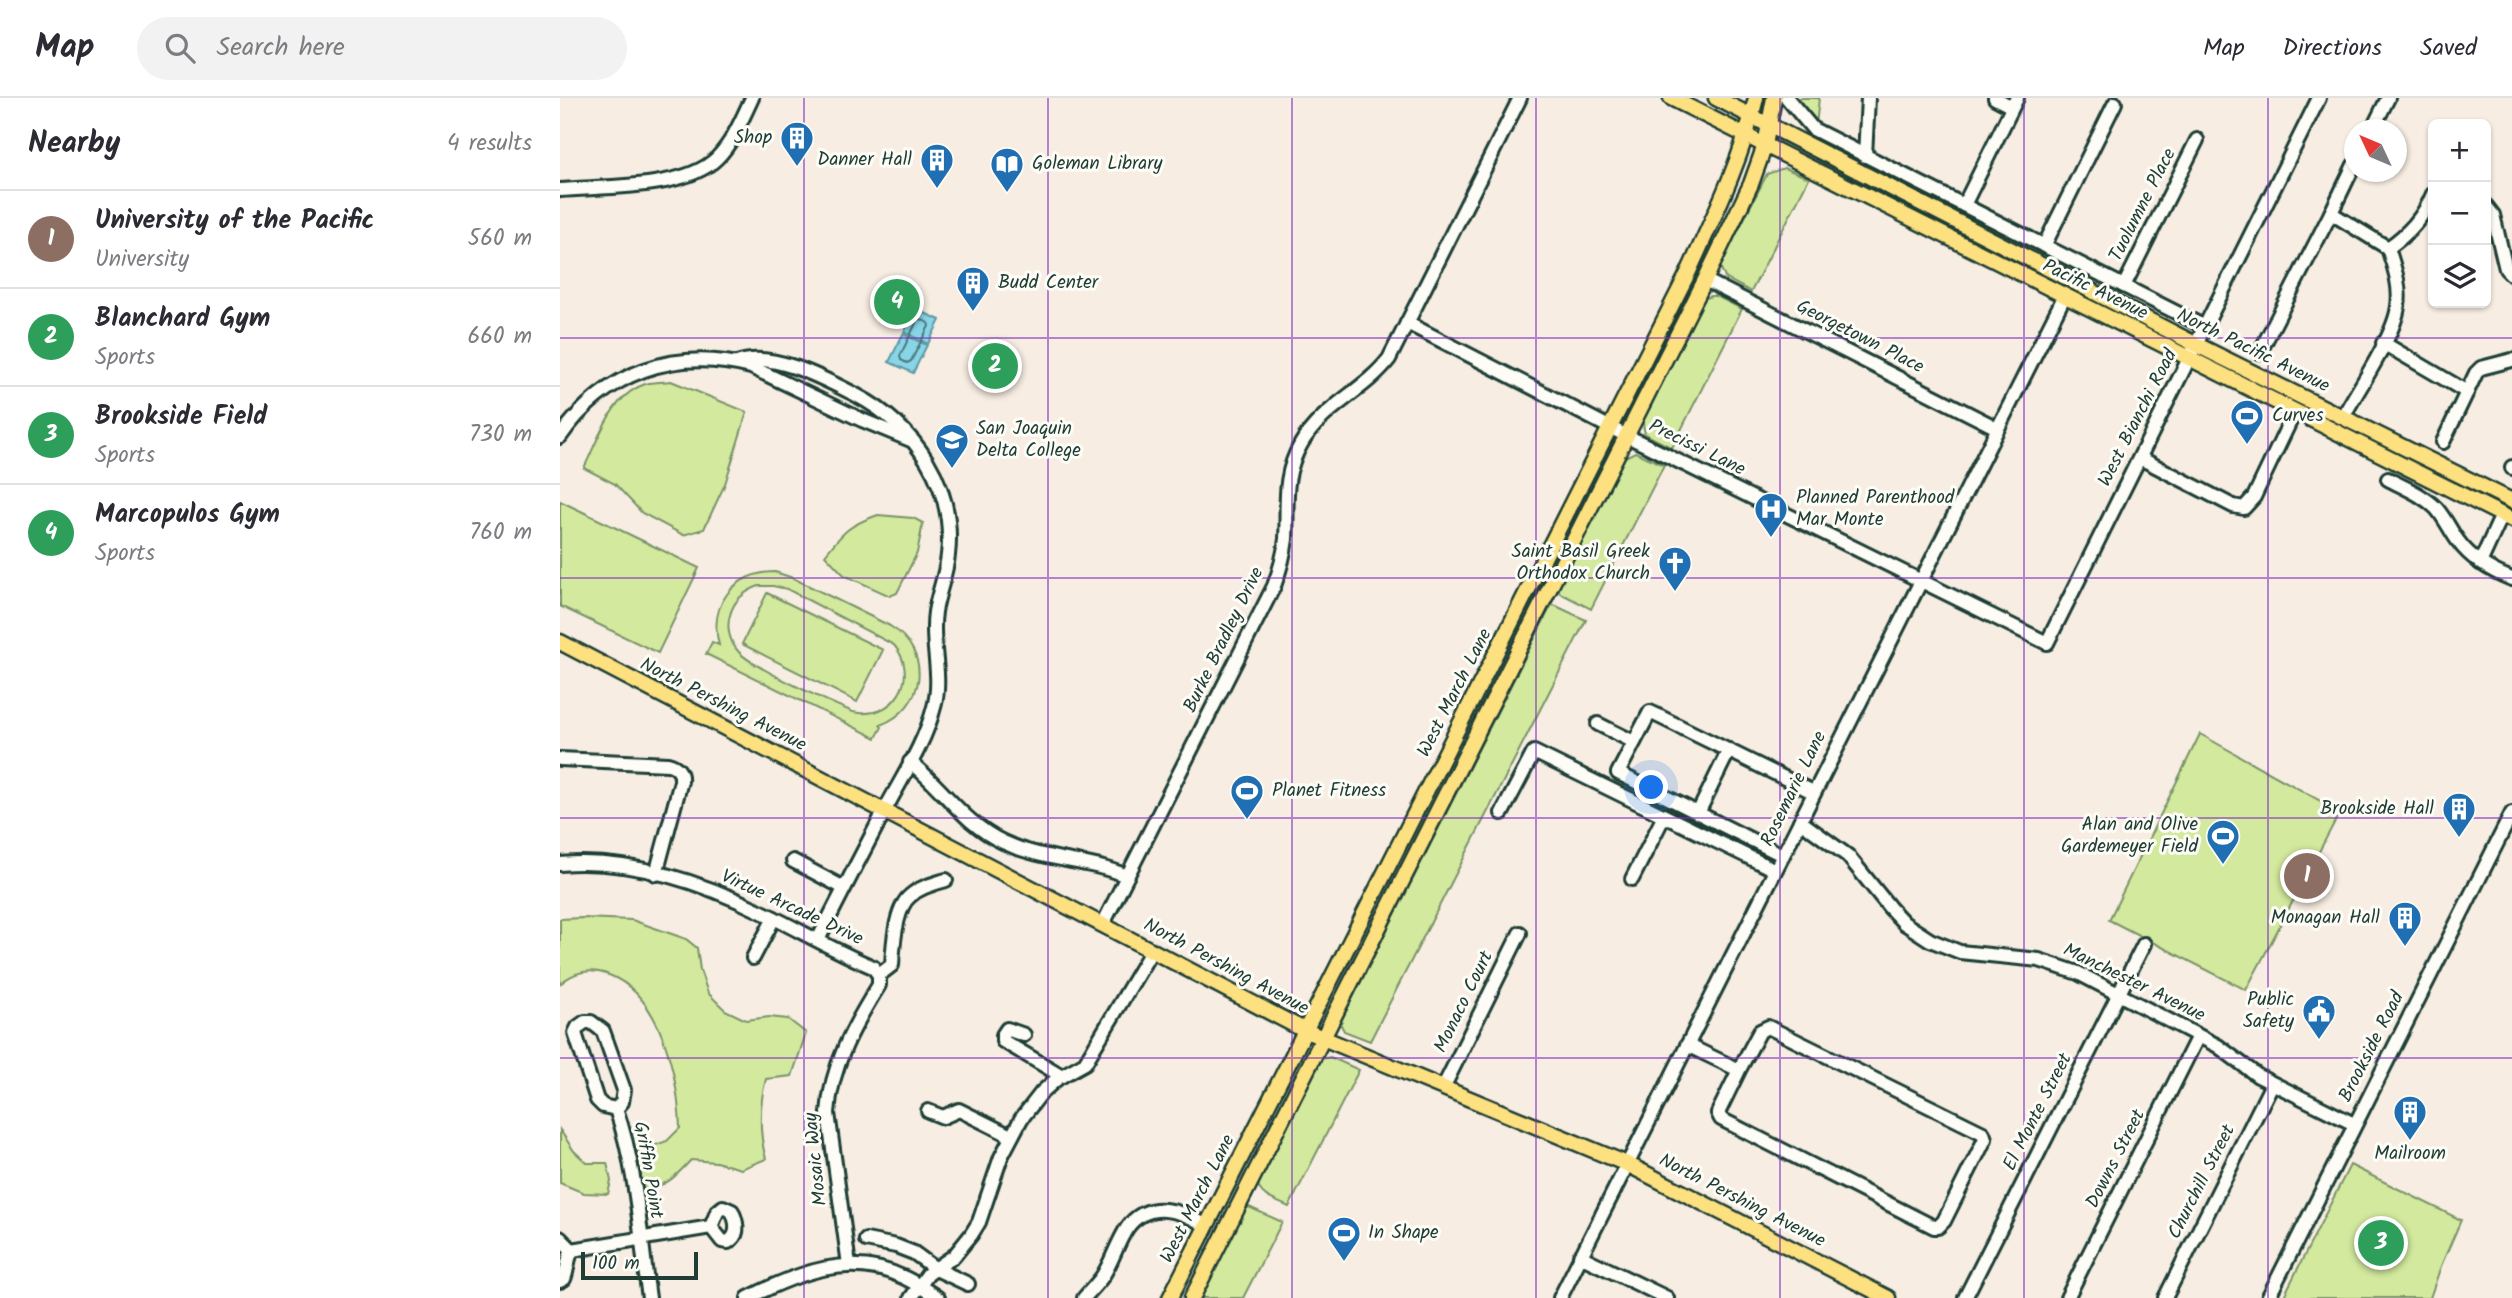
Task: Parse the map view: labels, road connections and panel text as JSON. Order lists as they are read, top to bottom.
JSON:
{
  "streets": {
    "main road": [
      "Pacific Avenue",
      "North Pacific Avenue",
      "West March Lane",
      "North Pershing Avenue"
    ],
    "street": [
      "Tuolumne Place",
      "Georgetown Place",
      "West Bianchi Road",
      "Precissi Lane",
      "Burke Bradley Drive",
      "Rosemarie Lane",
      "Virtue Arcade Drive",
      "Manchester Avenue",
      "Monaco Court",
      "Brookside Road",
      "El Monte Street",
      "Mosaic Way",
      "Downs Street",
      "Griffin Point",
      "Churchill Street"
    ]
  },
  "crossings": [
    ["Tuolumne Place", "Pacific Avenue"],
    ["Pacific Avenue", "West Bianchi Road"],
    ["Pacific Avenue", "West March Lane"],
    ["Pacific Avenue", "Rosemarie Lane"],
    ["Georgetown Place", "West March Lane"],
    ["Georgetown Place", "Rosemarie Lane"],
    ["North Pacific Avenue", "West Bianchi Road"],
    ["North Pacific Avenue", "West March Lane"],
    ["West Bianchi Road", "Precissi Lane"],
    ["Precissi Lane", "Burke Bradley Drive"],
    ["Precissi Lane", "West March Lane"],
    ["Precissi Lane", "Rosemarie Lane"],
    ["Burke Bradley Drive", "North Pershing Avenue"],
    ["West March Lane", "North Pershing Avenue"],
    ["North Pershing Avenue", "Rosemarie Lane"],
    ["North Pershing Avenue", "Monaco Court"],
    ["Rosemarie Lane", "Manchester Avenue"],
    ["Virtue Arcade Drive", "Mosaic Way"],
    ["Manchester Avenue", "Brookside Road"],
    ["Manchester Avenue", "El Monte Street"],
    ["Manchester Avenue", "Downs Street"],
    ["Manchester Avenue", "Churchill Street"]
  ],
  "places": {
    "building": [
      "Shop",
      "Danner Hall",
      "Budd Center",
      "Brookside Hall",
      "Monagan Hall",
      "Mailroom"
    ],
    "library": ["Goleman Library"],
    "sports": [
      "Curves",
      "Planet Fitness",
      "Alan and Olive Gardemeyer Field",
      "In Shape"
    ],
    "school or university": ["San Joaquin Delta College"],
    "hospital": ["Planned Parenthood Mar Monte"],
    "church": ["Saint Basil Greek Orthodox Church"],
    "public building": ["Public Safety"]
  },
  "scale_bar": "100 m",
  "north": "top left",
  "page": {
    "header": "Map",
    "search": "Search here",
    "nav": ["Map", "Directions", "Saved"],
    "heading": ["Nearby", "4 results"],
    "map_buttons": ["+", "−"],
    "list": [
      {
        "mark": "1",
        "name": "University of the Pacific",
        "note": "University",
        "value": "560 m"
      },
      {
        "mark": "2",
        "name": "Blanchard Gym",
        "note": "Sports",
        "value": "660 m"
      },
      {
        "mark": "3",
        "name": "Brookside Field",
        "note": "Sports",
        "value": "730 m"
      },
      {
        "mark": "4",
        "name": "Marcopulos Gym",
        "note": "Sports",
        "value": "760 m"
      }
    ],
    "pins": [
      "4",
      "2",
      "1",
      "3"
    ],
    "scale": "100 m"
  }
}
